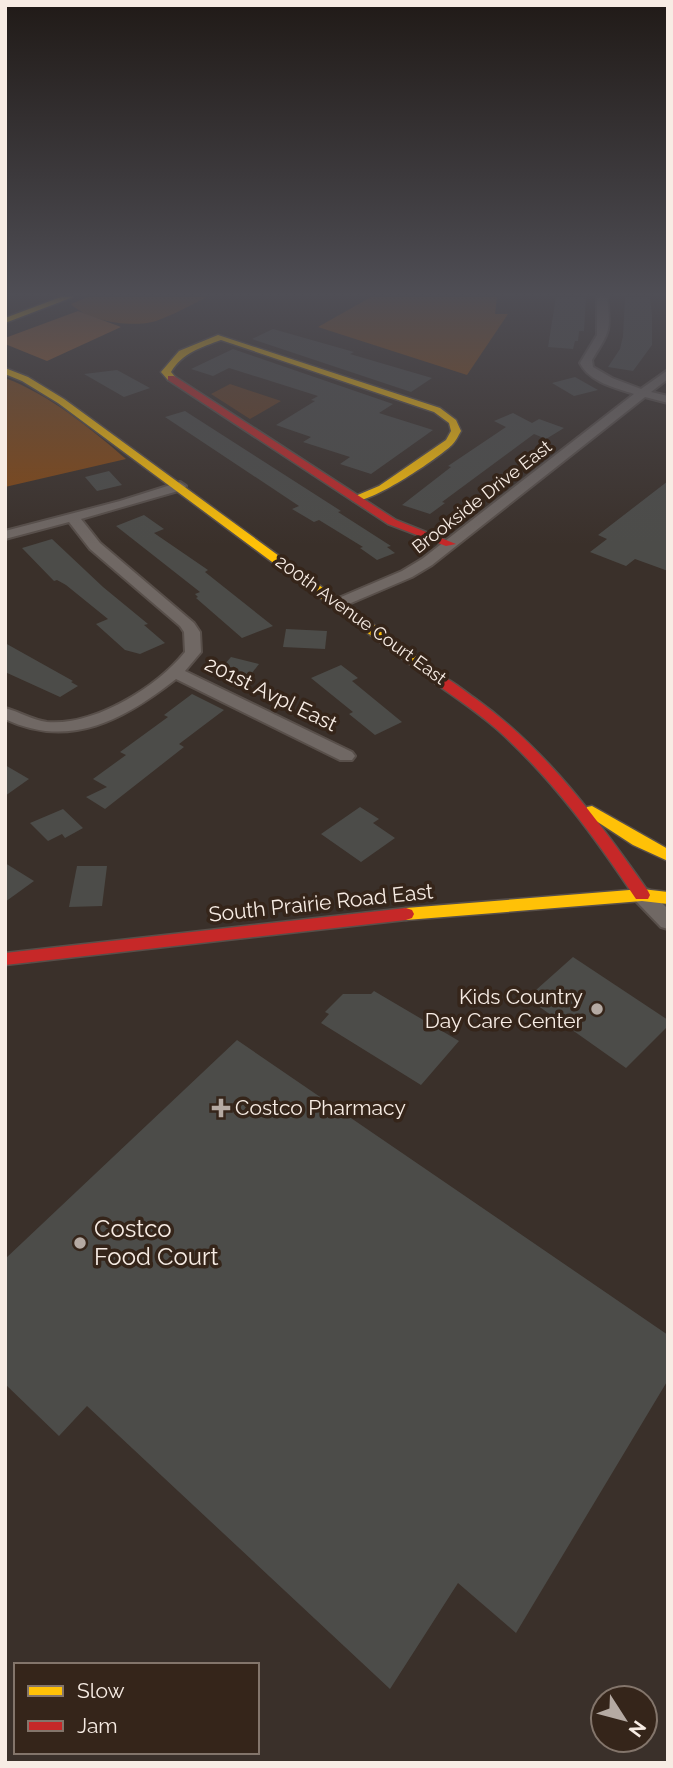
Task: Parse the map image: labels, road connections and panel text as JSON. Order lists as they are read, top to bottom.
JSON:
{
  "streets": {
    "main road": ["200th Avenue Court East", "South Prairie Road East"],
    "street": ["Brookside Drive East", "201st Avpl East"]
  },
  "crossings": [
    ["Brookside Drive East", "200th Avenue Court East"],
    ["200th Avenue Court East", "South Prairie Road East"]
  ],
  "places": {
    "other": ["Kids Country Day Care Center", "Costco Food Court"],
    "health": ["Costco Pharmacy"]
  },
  "legend": ["Slow", "Jam"],
  "north": "bottom right"
}
